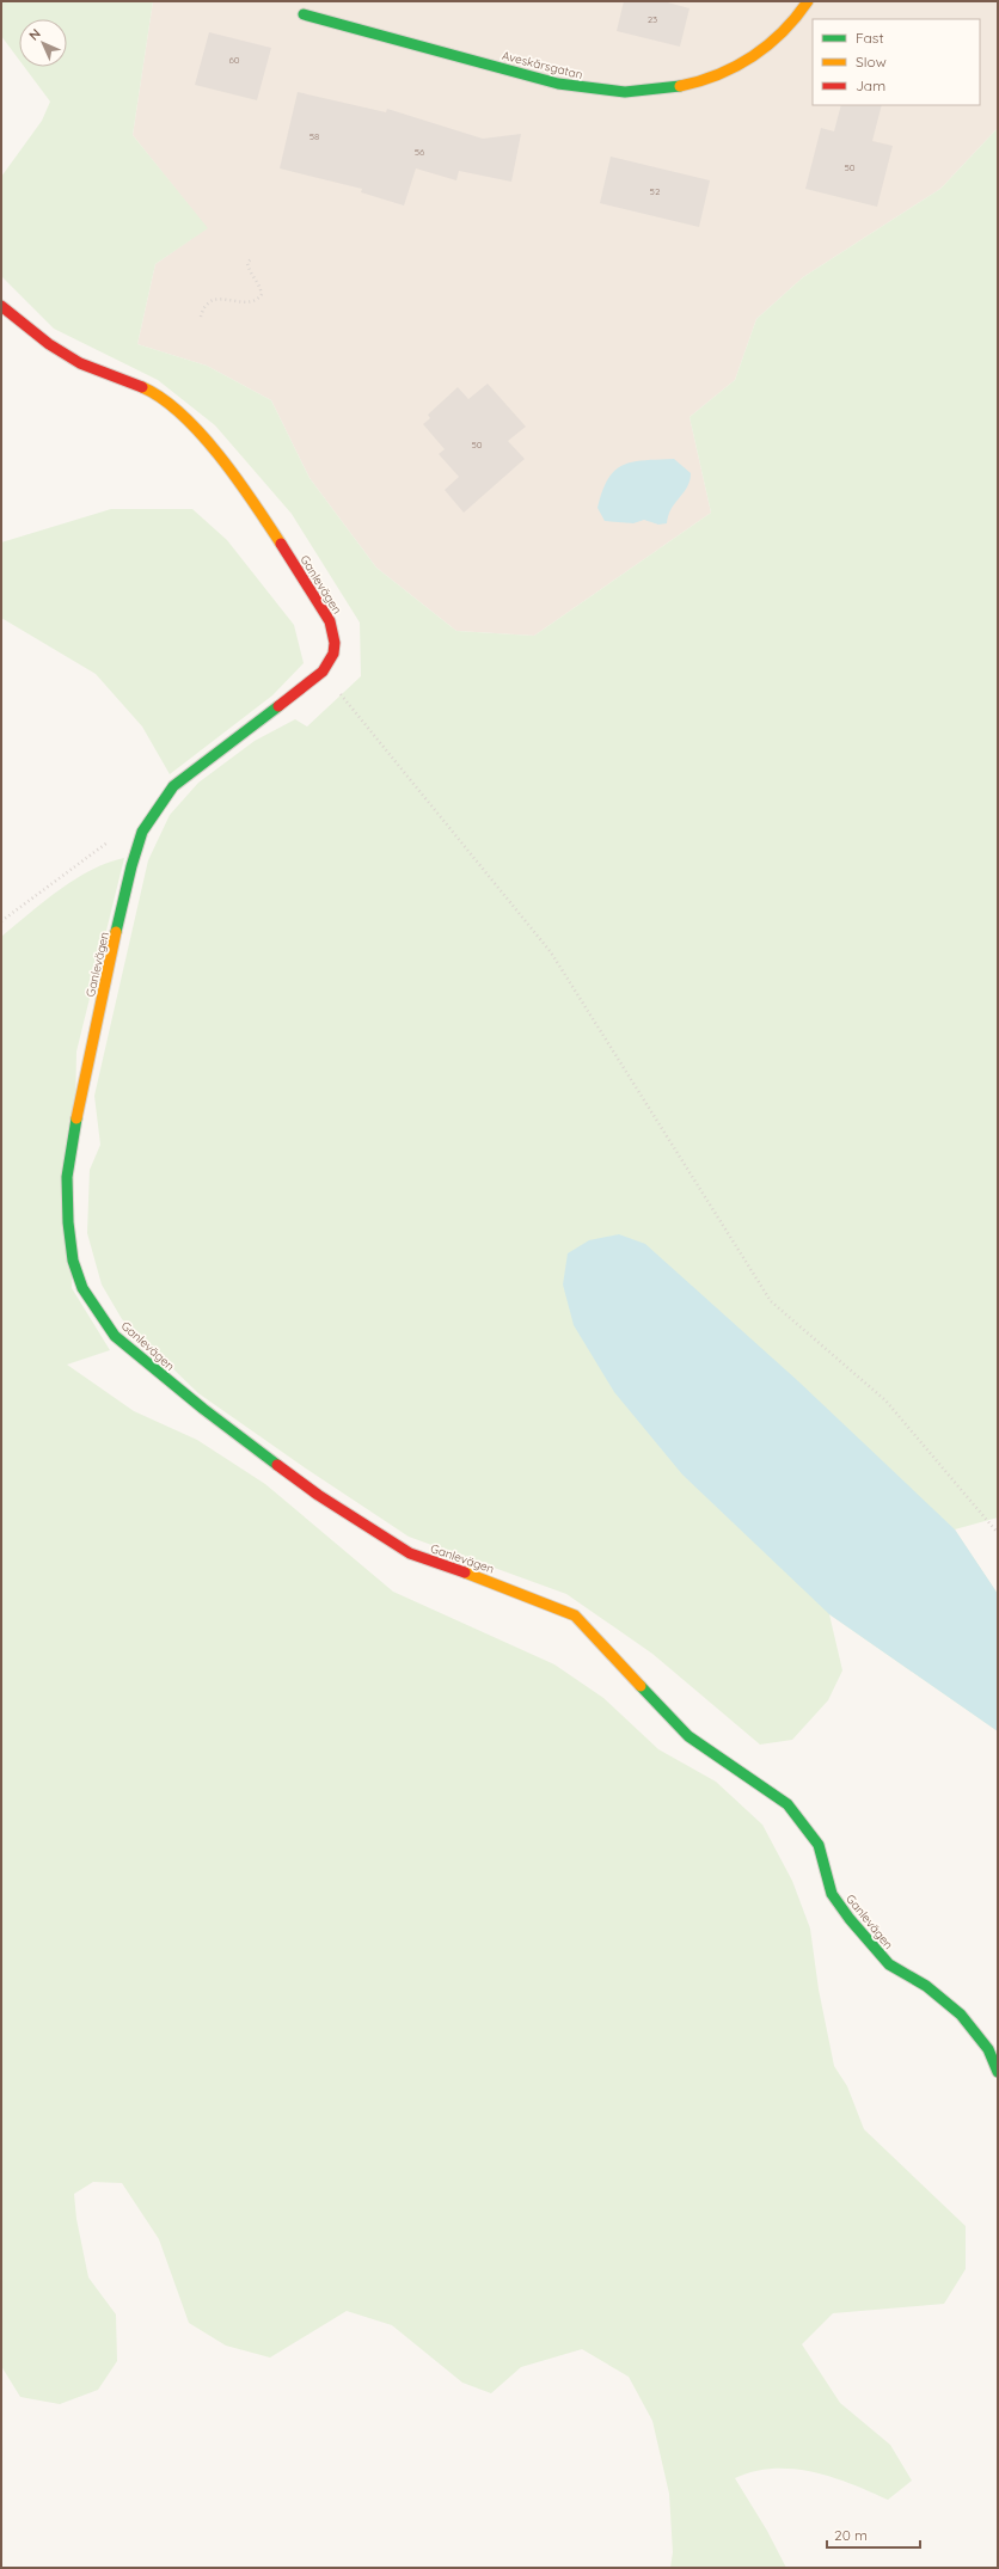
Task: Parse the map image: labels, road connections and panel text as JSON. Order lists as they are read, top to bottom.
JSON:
{
  "streets": {
    "street": ["Aveskärsgatan", "Ganlevägen"]
  },
  "house_numbers": [
    "23",
    "60",
    "58",
    "56",
    "50",
    "52",
    "50"
  ],
  "legend": ["Fast", "Slow", "Jam"],
  "scale_bar": "20 m",
  "north": "top left"
}
